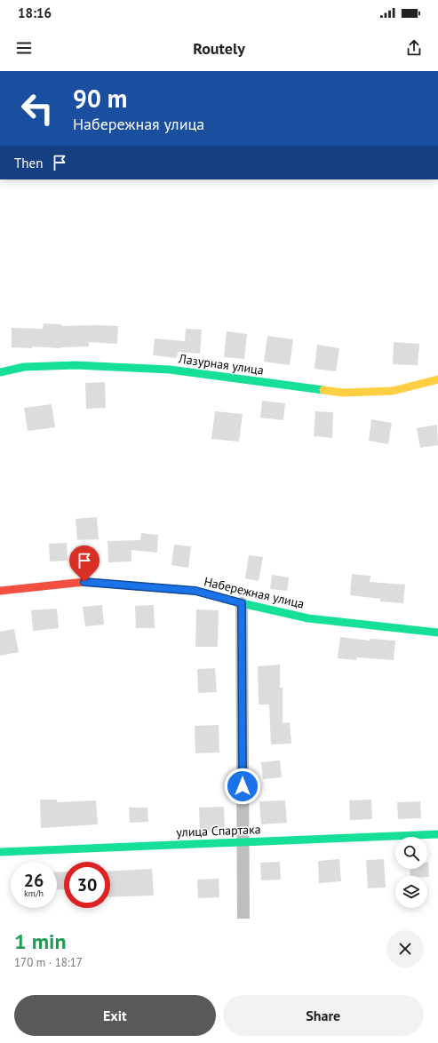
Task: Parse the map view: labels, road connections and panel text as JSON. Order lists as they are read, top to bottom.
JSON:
{
  "streets": {
    "street": ["Лазурная улица", "Набережная улица", "улица Спартака"]
  },
  "page": {
    "status": "18:16",
    "header": "Routely",
    "turn": ["90 m", "Набережная улица"],
    "then": "Then",
    "speed": "26 km/h",
    "limit": "30",
    "heading": ["1 min", "170 m · 18:17"],
    "buttons": ["Exit", "Share"]
  }
}
